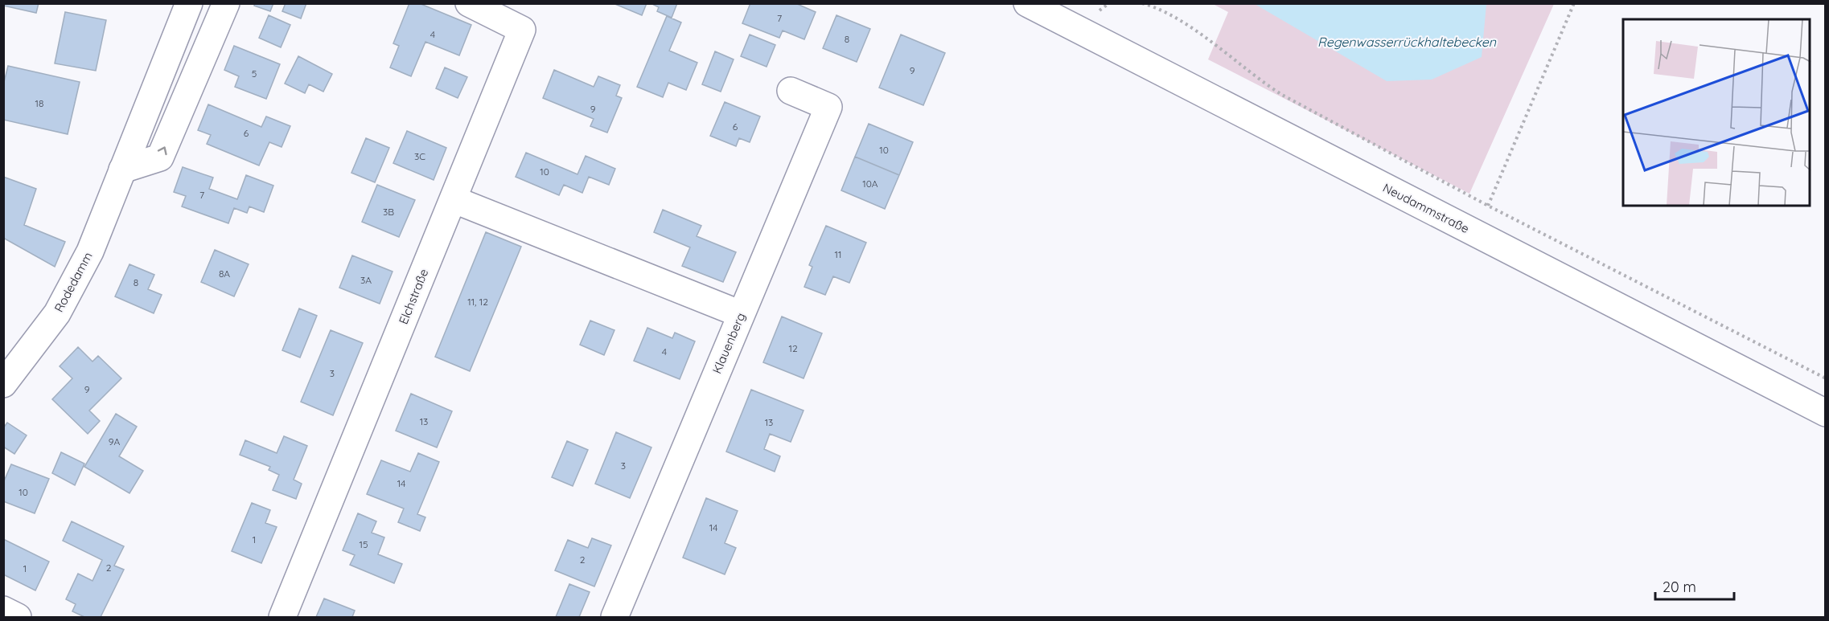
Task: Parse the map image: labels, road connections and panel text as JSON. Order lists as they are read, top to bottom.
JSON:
{
  "streets": {
    "street": [
      "Neudammstraße",
      "Rodedamm",
      "Elchstraße",
      "Klauenberg"
    ]
  },
  "water": ["Regenwasserrückhaltebecken"],
  "house_numbers": [
    "7",
    "4",
    "8",
    "9",
    "5",
    "18",
    "9",
    "6",
    "6",
    "10",
    "3C",
    "10",
    "10A",
    "7",
    "3B",
    "11",
    "8A",
    "3A",
    "8",
    "11, 12",
    "12",
    "4",
    "3",
    "9",
    "13",
    "13",
    "9A",
    "3",
    "14",
    "10",
    "14",
    "1",
    "15",
    "2",
    "2",
    "1"
  ],
  "scale_bar": "20 m"
}
